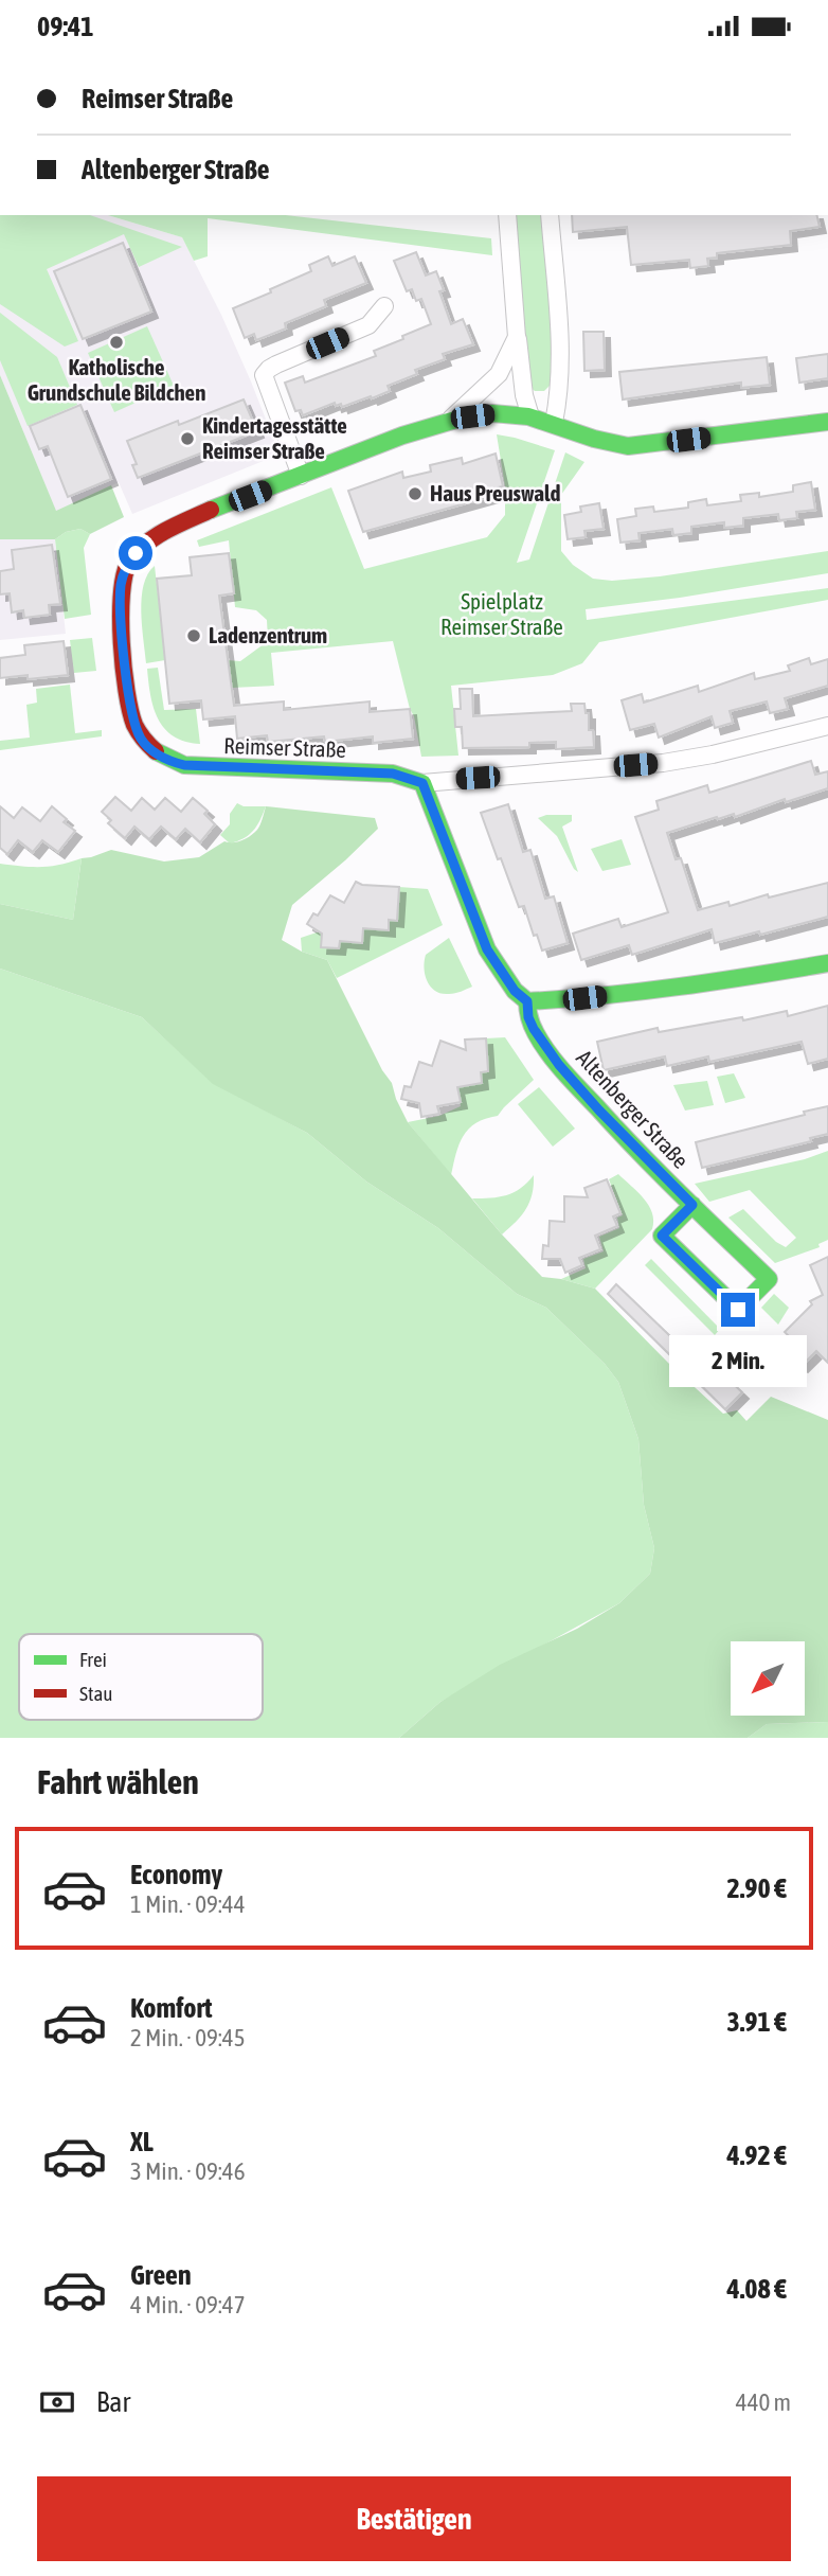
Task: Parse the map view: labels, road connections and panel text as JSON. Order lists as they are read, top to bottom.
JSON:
{
  "streets": {
    "street": ["Reimser Straße", "Altenberger Straße"]
  },
  "parks": ["Spielplatz Reimser Straße"],
  "places": [
    "Katholische Grundschule Bildchen",
    "Kindertagesstätte Reimser Straße",
    "Haus Preuswald",
    "Ladenzentrum"
  ],
  "legend": ["Frei", "Stau"],
  "north": "bottom left",
  "page": {
    "status": "09:41",
    "banner": ["Reimser Straße", "Altenberger Straße"],
    "bubble": "2 Min.",
    "heading": "Fahrt wählen",
    "list": [
      {
        "name": "Economy",
        "note": "1 Min. · 09:44",
        "value": "2.90 €"
      },
      {
        "name": "Komfort",
        "note": "2 Min. · 09:45",
        "value": "3.91 €"
      },
      {
        "name": "XL",
        "note": "3 Min. · 09:46",
        "value": "4.92 €"
      },
      {
        "name": "Green",
        "note": "4 Min. · 09:47",
        "value": "4.08 €"
      }
    ],
    "pay": ["Bar", "440 m"],
    "buttons": "Bestätigen"
  }
}
